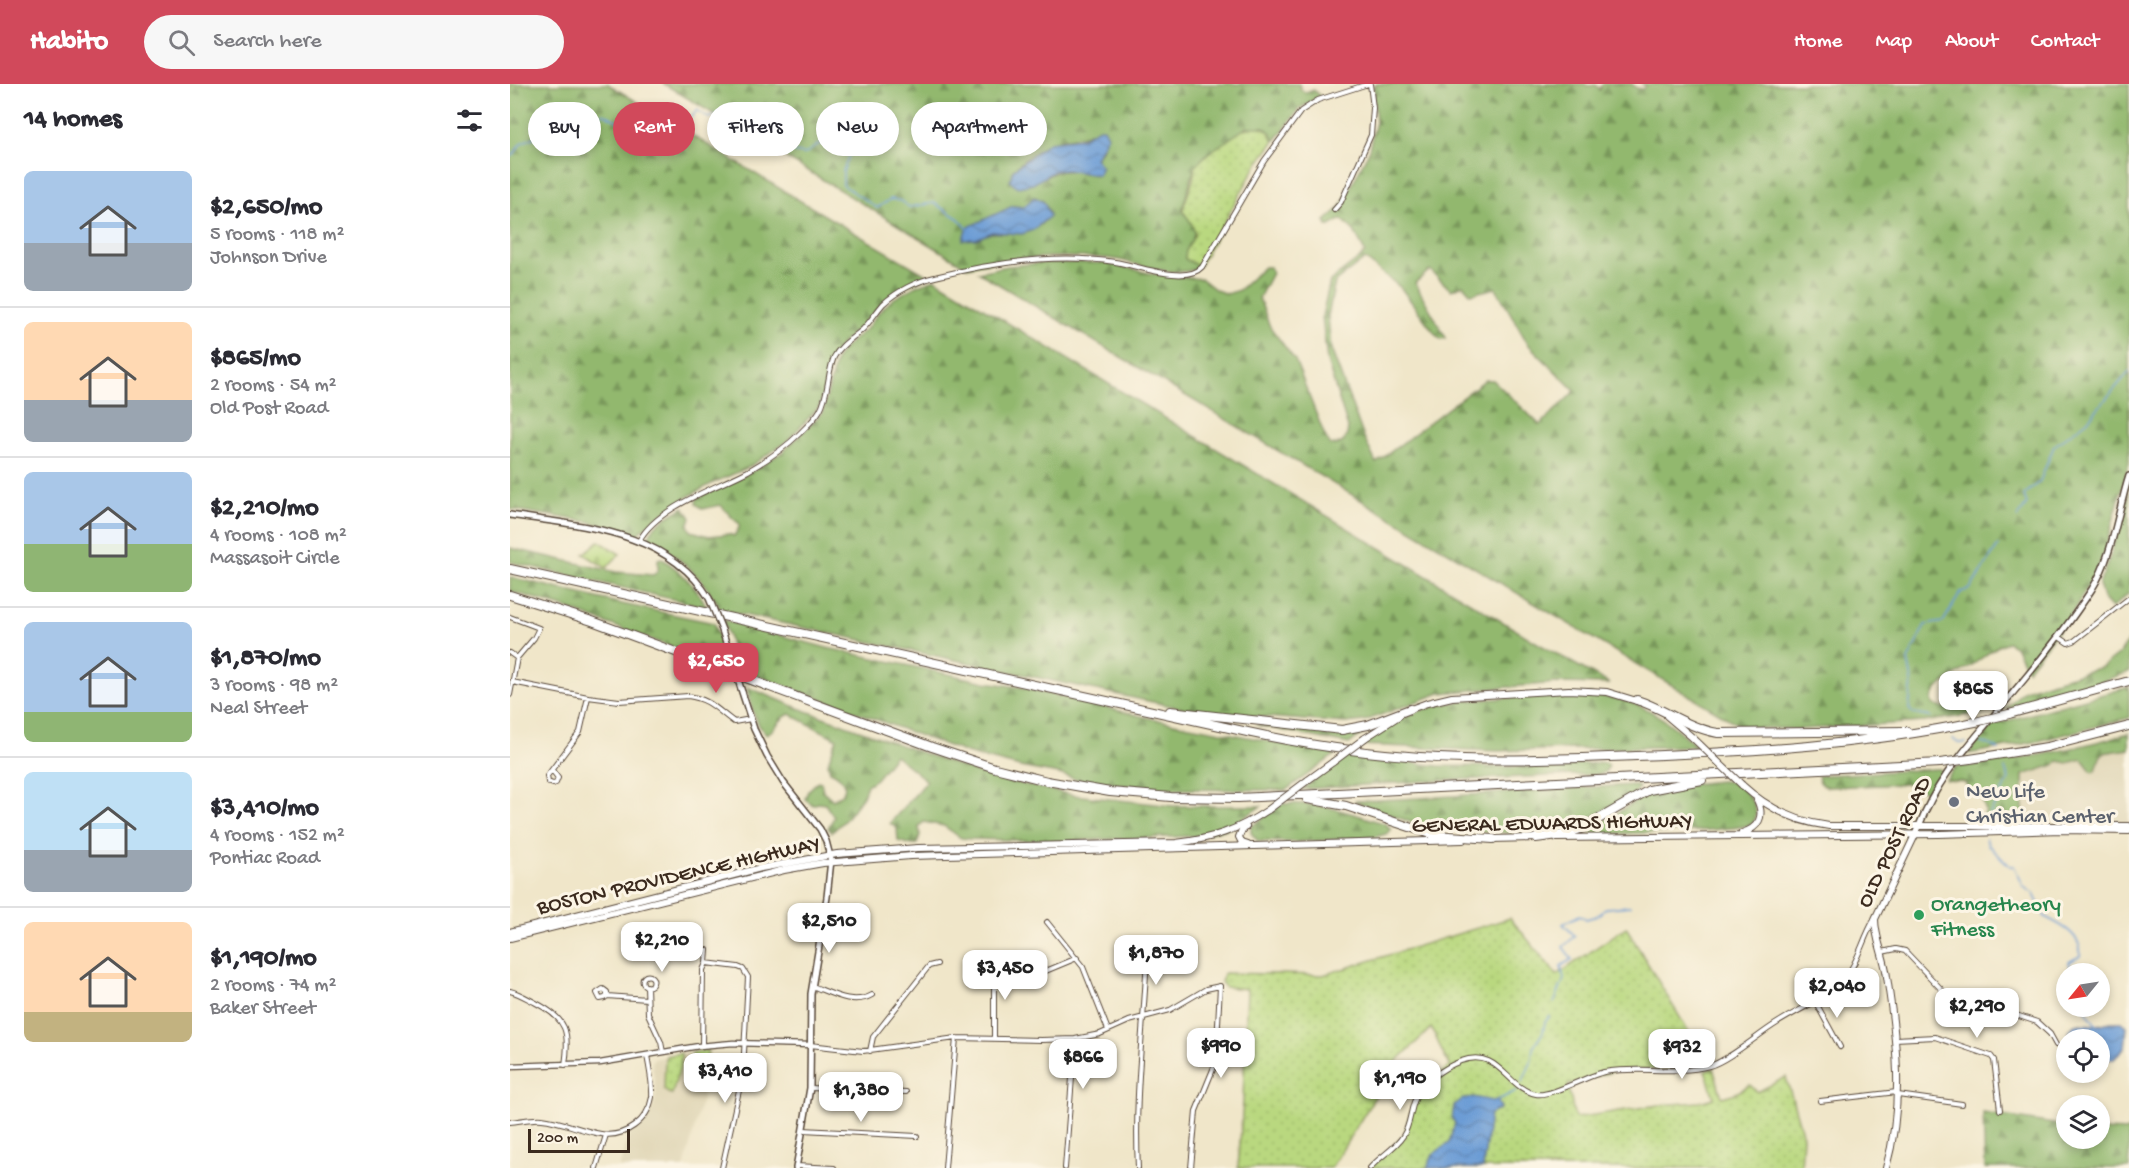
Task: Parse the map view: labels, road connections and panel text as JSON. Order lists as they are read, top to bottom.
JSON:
{
  "streets": {
    "main road": ["GENERAL EDWARDS HIGHWAY", "OLD POST ROAD", "BOSTON PROVIDENCE HIGHWAY"]
  },
  "crossings": [
    ["GENERAL EDWARDS HIGHWAY", "OLD POST ROAD"],
    ["GENERAL EDWARDS HIGHWAY", "BOSTON PROVIDENCE HIGHWAY"]
  ],
  "places": ["New Life Christian Center", "Orangetheory Fitness"],
  "scale_bar": "200 m",
  "north": "bottom left",
  "page": {
    "header": "Habito",
    "search": "Search here",
    "nav": [
      "Home",
      "Map",
      "About",
      "Contact"
    ],
    "heading": "14 homes",
    "chip": [
      "Buy",
      "Rent",
      "Filters",
      "New",
      "Apartment"
    ],
    "list": [
      {
        "name": "$2,650/mo",
        "note": "5 rooms · 118 m² · Johnson Drive"
      },
      {
        "name": "$865/mo",
        "note": "2 rooms · 54 m² · Old Post Road"
      },
      {
        "name": "$2,210/mo",
        "note": "4 rooms · 108 m² · Massasoit Circle"
      },
      {
        "name": "$1,870/mo",
        "note": "3 rooms · 98 m² · Neal Street"
      },
      {
        "name": "$3,410/mo",
        "note": "4 rooms · 152 m² · Pontiac Road"
      },
      {
        "name": "$1,190/mo",
        "note": "2 rooms · 74 m² · Baker Street"
      }
    ],
    "price": [
      "$2,650",
      "$865",
      "$2,510",
      "$2,210",
      "$1,870",
      "$3,450",
      "$2,040",
      "$2,290",
      "$990",
      "$932",
      "$866",
      "$3,410",
      "$1,190",
      "$1,380"
    ],
    "scale": "200 m"
  }
}
